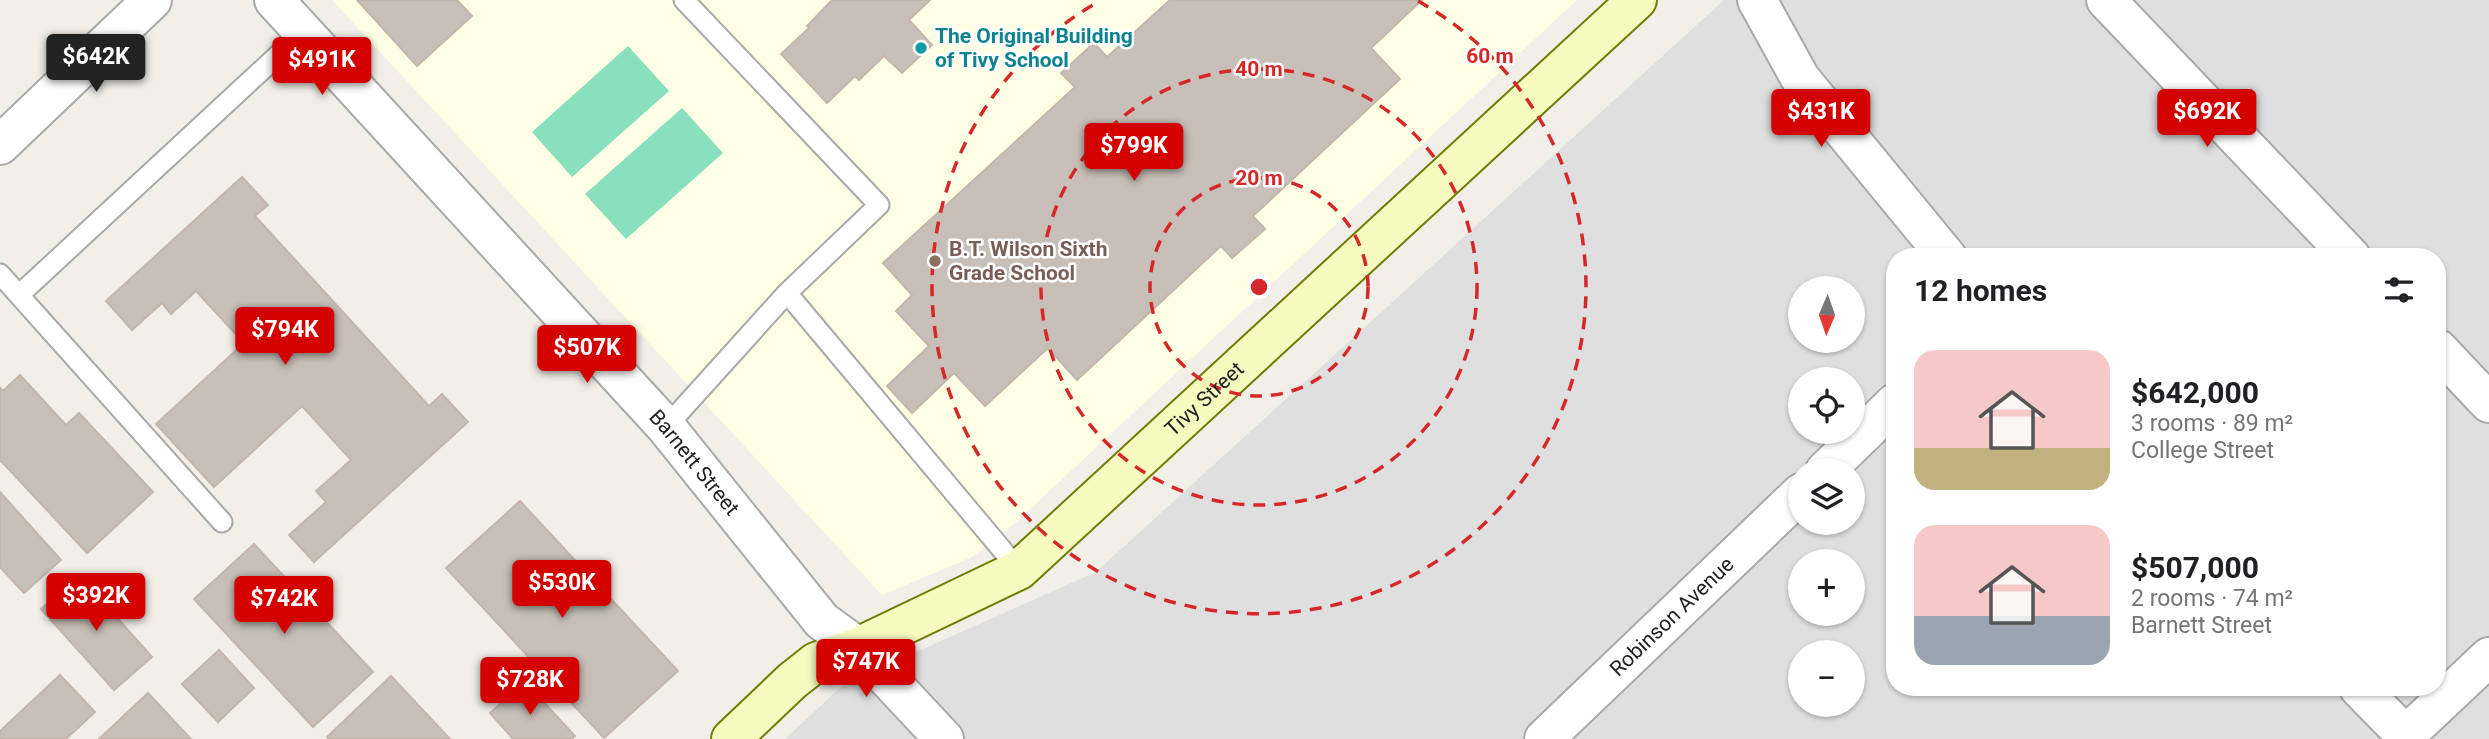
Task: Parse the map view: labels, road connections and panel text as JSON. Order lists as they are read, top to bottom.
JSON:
{
  "streets": {
    "street": ["Tivy Street", "Barnett Street", "Robinson Avenue"]
  },
  "crossings": [
    ["Tivy Street", "Barnett Street"]
  ],
  "places": ["The Original Building of Tivy School", "B.T. Wilson Sixth Grade School"],
  "north": "bottom",
  "page": {
    "price": [
      "$642K",
      "$491K",
      "$431K",
      "$692K",
      "$799K",
      "$794K",
      "$507K",
      "$530K",
      "$392K",
      "$742K",
      "$747K",
      "$728K"
    ],
    "heading": "12 homes",
    "map_buttons": ["+", "−"],
    "list": [
      {
        "name": "$642,000",
        "note": "3 rooms · 89 m² · College Street"
      },
      {
        "name": "$507,000",
        "note": "2 rooms · 74 m² · Barnett Street"
      }
    ]
  },
  "rings": ["60 m", "40 m", "20 m"]
}
